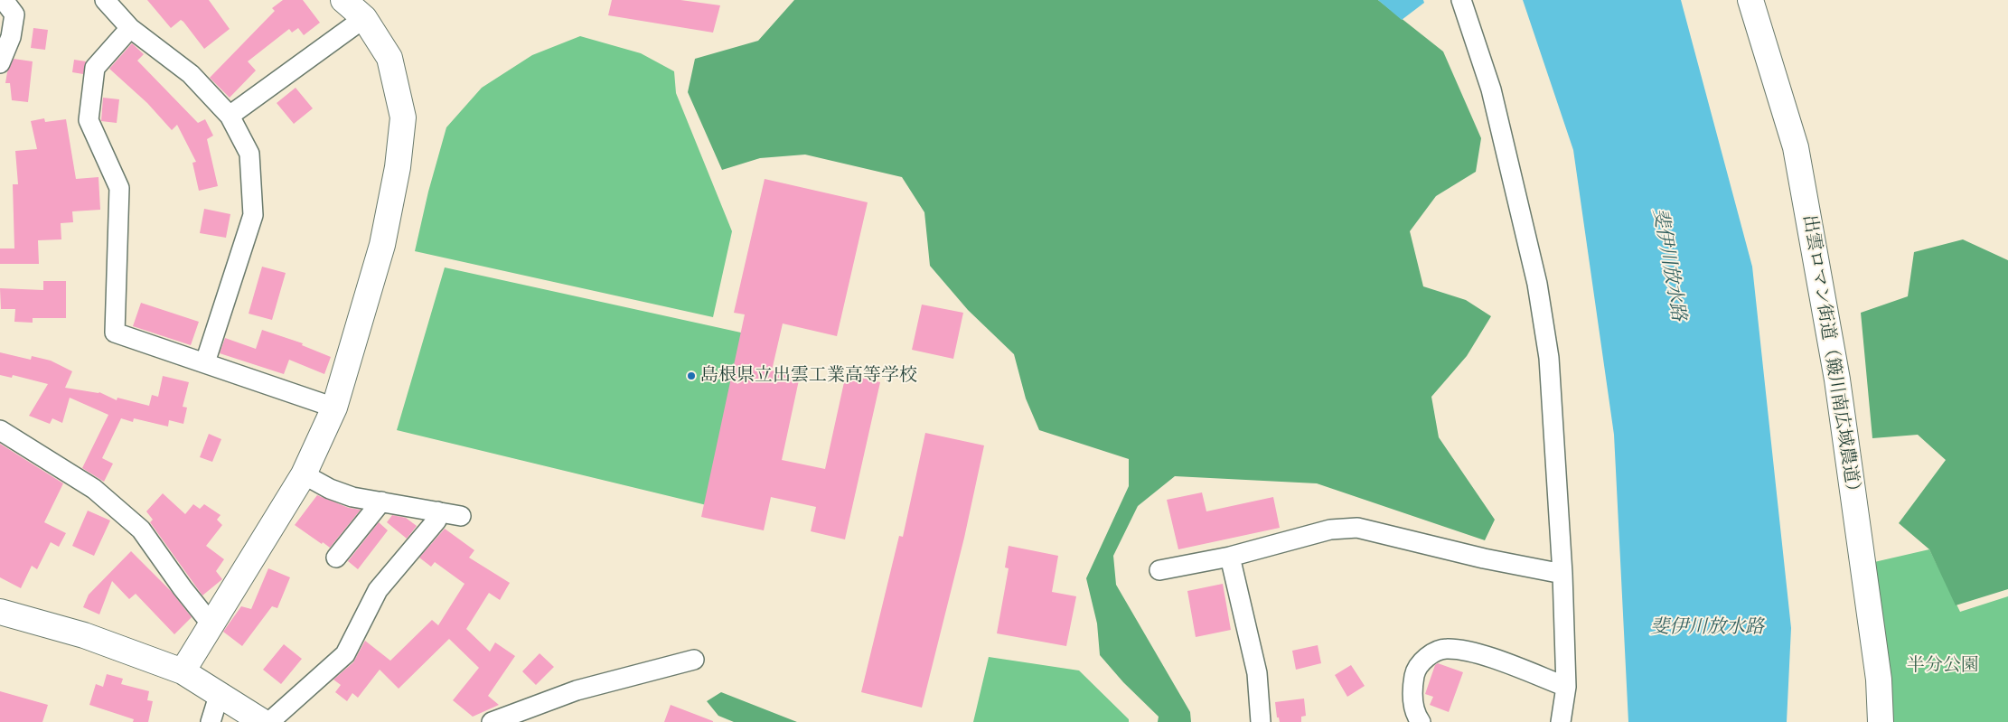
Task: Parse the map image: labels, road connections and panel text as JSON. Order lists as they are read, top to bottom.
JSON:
{
  "streets": {
    "street": ["出雲ロマン街道（簸川南広域農道）"]
  },
  "water": ["斐伊川放水路"],
  "parks": ["半分公園"],
  "places": ["島根県立出雲工業高等学校"]
}
